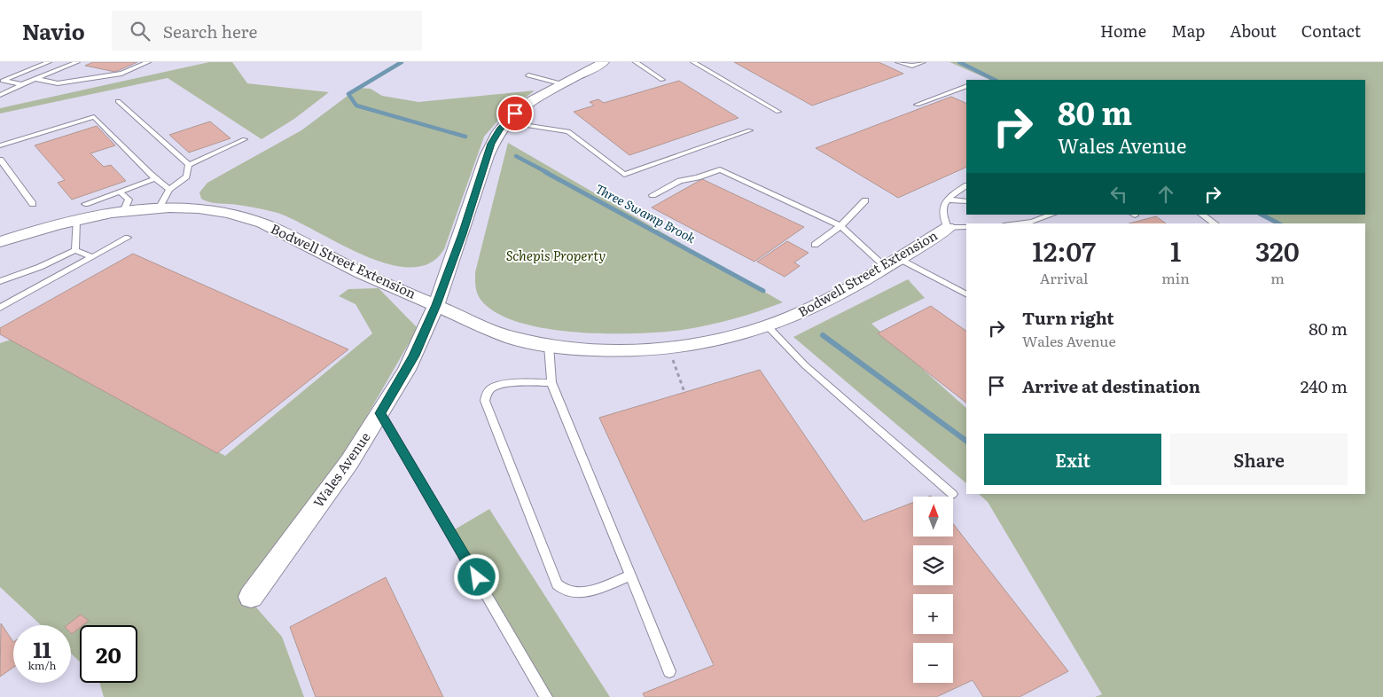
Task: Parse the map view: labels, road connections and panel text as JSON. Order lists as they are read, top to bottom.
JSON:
{
  "streets": {
    "street": ["Bodwell Street Extension", "Wales Avenue"]
  },
  "crossings": [
    ["Bodwell Street Extension", "Wales Avenue"]
  ],
  "water": ["Three Swamp Brook"],
  "parks": ["Schepis Property"],
  "north": "top",
  "page": {
    "header": "Navio",
    "search": "Search here",
    "nav": [
      "Home",
      "Map",
      "About",
      "Contact"
    ],
    "turn": ["80 m", "Wales Avenue"],
    "eta": [
      "12:07",
      "Arrival",
      "1",
      "min",
      "320",
      "m"
    ],
    "list": [
      {
        "name": "Turn right",
        "note": "Wales Avenue",
        "value": "80 m"
      },
      {
        "name": "Arrive at destination",
        "value": "240 m"
      }
    ],
    "buttons": ["Exit", "Share"],
    "map_buttons": ["+", "−"],
    "speed": "11 km/h",
    "limit": "20"
  }
}
